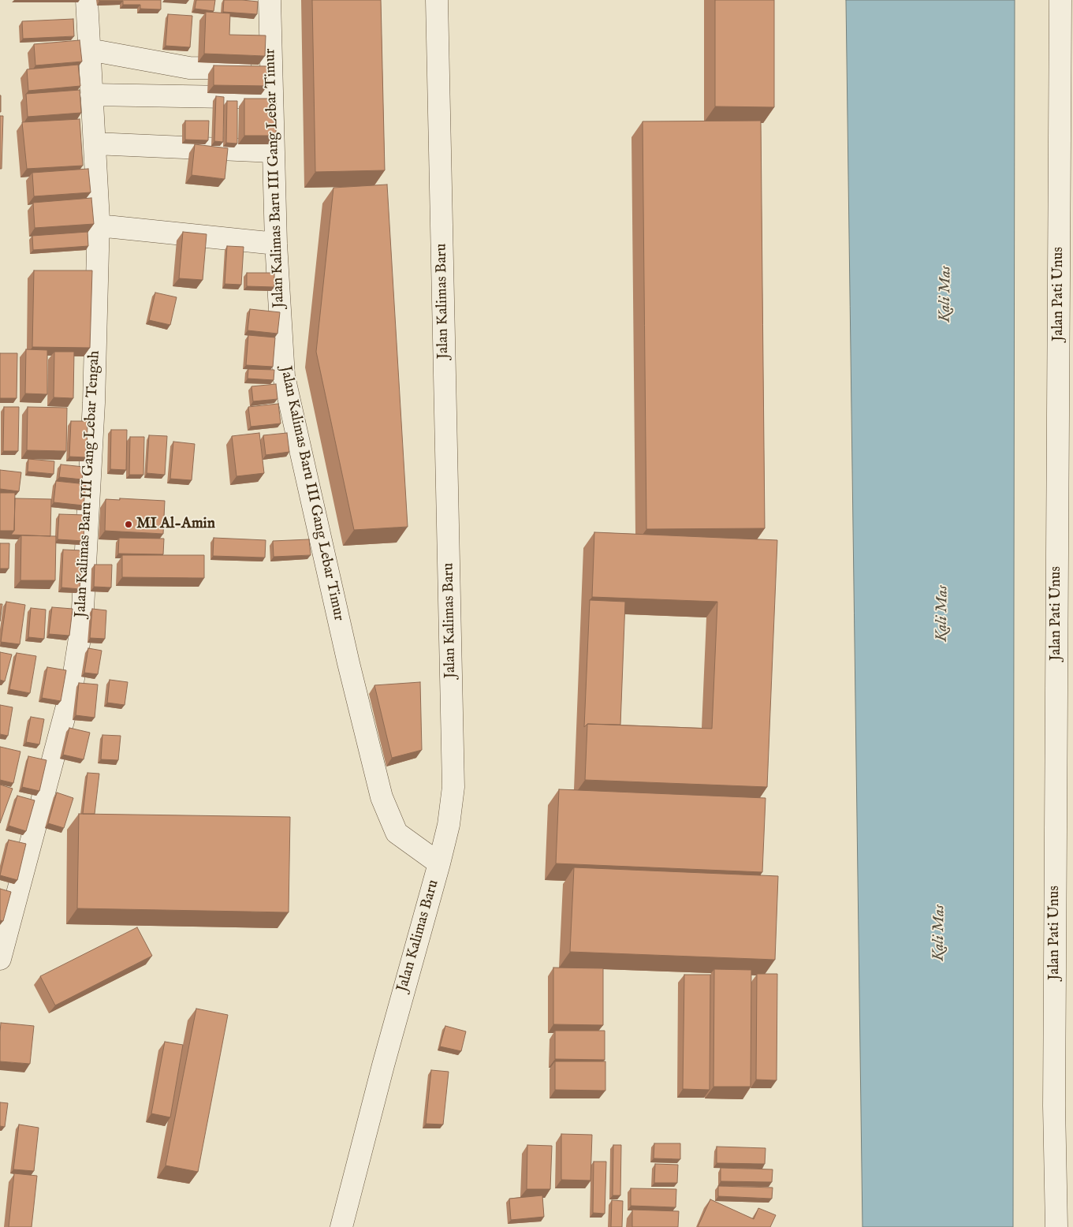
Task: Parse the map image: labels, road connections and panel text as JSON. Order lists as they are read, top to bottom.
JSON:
{
  "streets": {
    "street": [
      "Jalan Kalimas Baru III Gang Lebar Timur",
      "Jalan Pati Unus",
      "Jalan Kalimas Baru",
      "Jalan Kalimas Baru III Gang Lebar Tengah"
    ]
  },
  "crossings": [
    ["Jalan Kalimas Baru III Gang Lebar Timur", "Jalan Kalimas Baru"]
  ],
  "water": ["Kali Mas"],
  "places": ["MI Al-Amin"]
}
